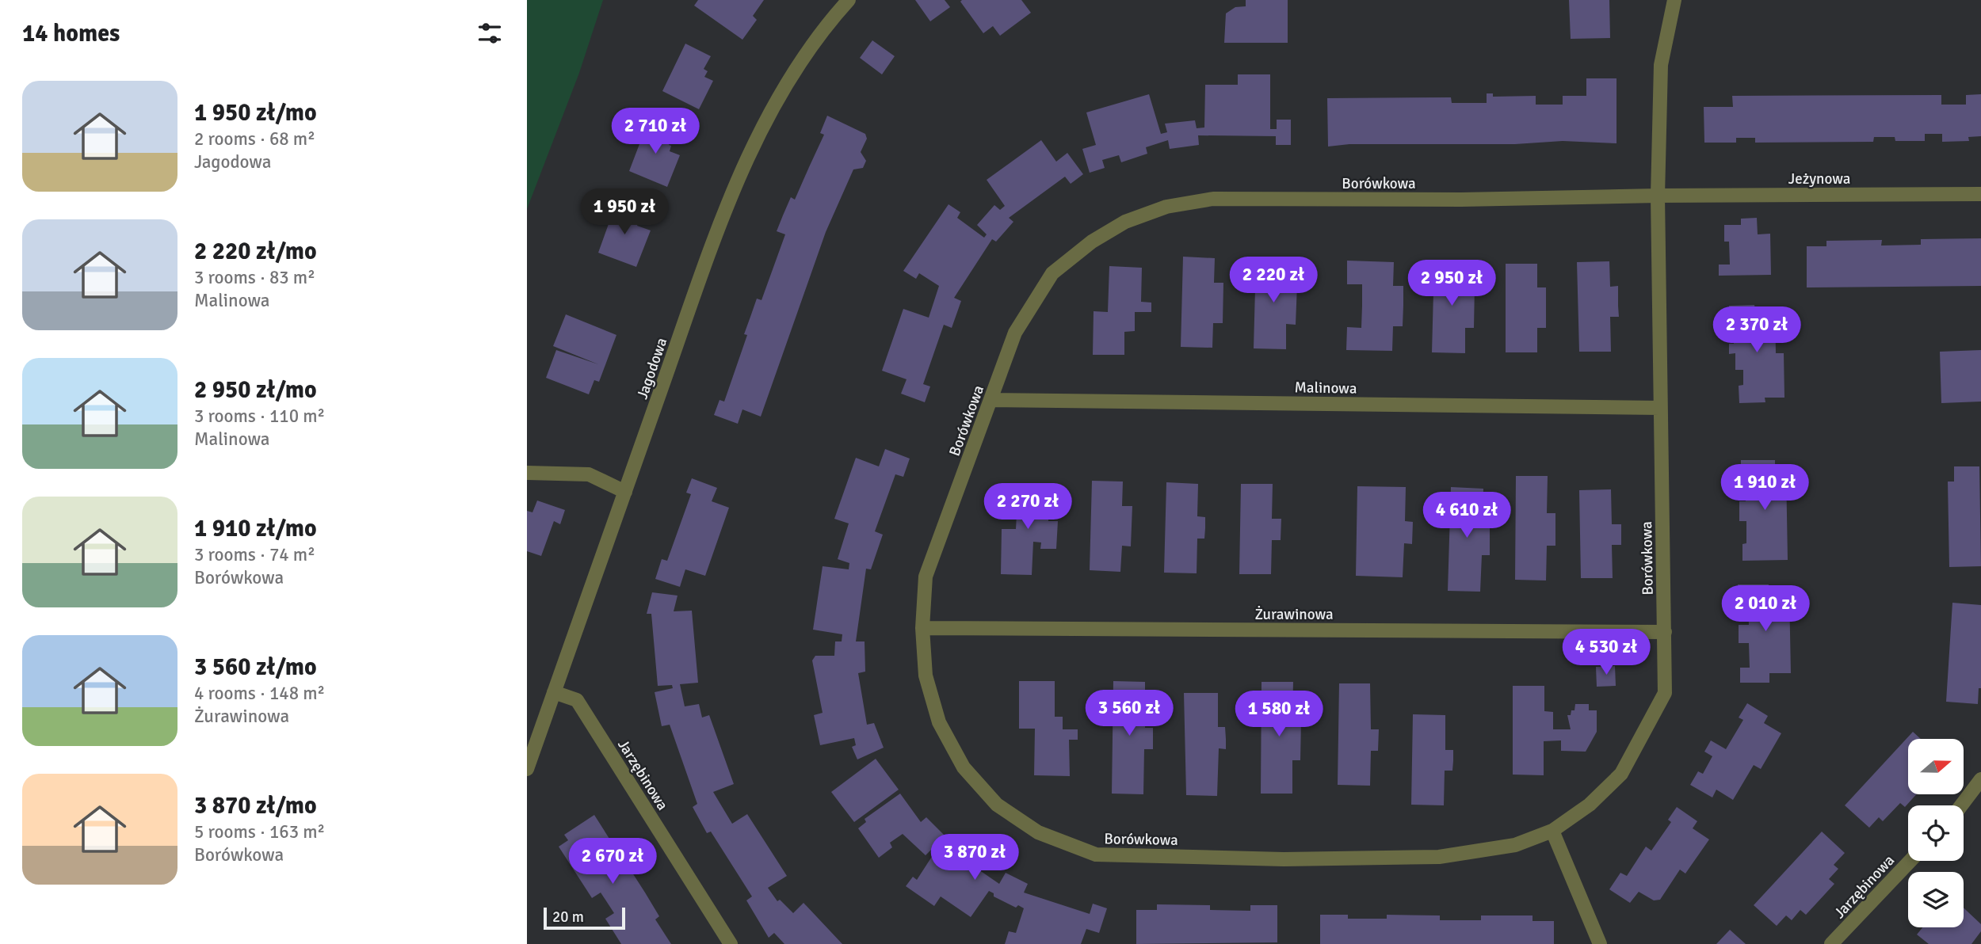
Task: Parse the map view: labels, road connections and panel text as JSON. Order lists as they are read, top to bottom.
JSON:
{
  "streets": {
    "street": [
      "Jeżynowa",
      "Borówkowa",
      "Jagodowa",
      "Malinowa",
      "Żurawinowa",
      "Jarzębinowa"
    ]
  },
  "crossings": [
    ["Jeżynowa", "Borówkowa"],
    ["Borówkowa", "Malinowa"],
    ["Borówkowa", "Żurawinowa"],
    ["Jagodowa", "Jarzębinowa"]
  ],
  "scale_bar": "20 m",
  "north": "right",
  "page": {
    "heading": "14 homes",
    "list": [
      {
        "name": "1 950 zł/mo",
        "note": "2 rooms · 68 m² · Jagodowa"
      },
      {
        "name": "2 220 zł/mo",
        "note": "3 rooms · 83 m² · Malinowa"
      },
      {
        "name": "2 950 zł/mo",
        "note": "3 rooms · 110 m² · Malinowa"
      },
      {
        "name": "1 910 zł/mo",
        "note": "3 rooms · 74 m² · Borówkowa"
      },
      {
        "name": "3 560 zł/mo",
        "note": "4 rooms · 148 m² · Żurawinowa"
      },
      {
        "name": "3 870 zł/mo",
        "note": "5 rooms · 163 m² · Borówkowa"
      }
    ],
    "price": [
      "2 710 zł",
      "1 950 zł",
      "2 220 zł",
      "2 950 zł",
      "2 370 zł",
      "1 910 zł",
      "2 270 zł",
      "4 610 zł",
      "2 010 zł",
      "4 530 zł",
      "3 560 zł",
      "1 580 zł",
      "3 870 zł",
      "2 670 zł"
    ],
    "scale": "20 m"
  }
}
